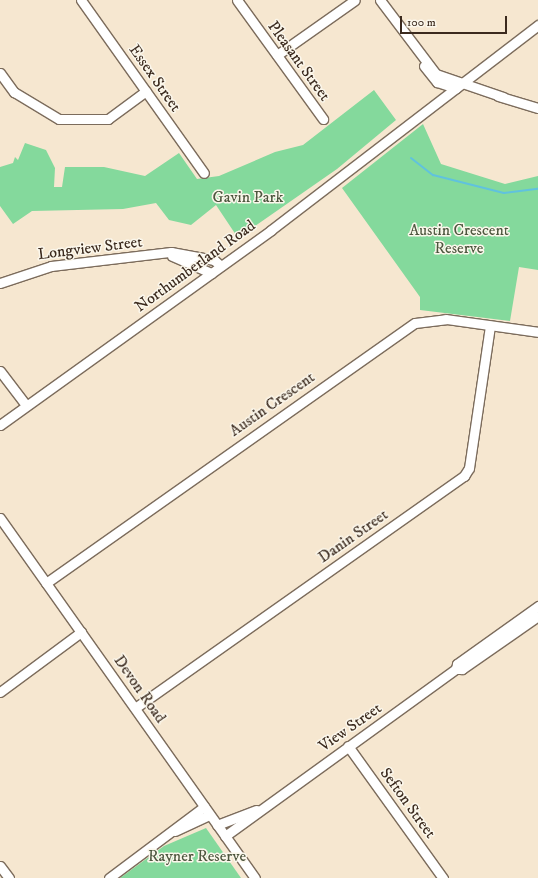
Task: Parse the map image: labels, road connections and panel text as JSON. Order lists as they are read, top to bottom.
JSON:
{
  "streets": {
    "street": [
      "Pleasant Street",
      "Essex Street",
      "Longview Street",
      "Northumberland Road",
      "Austin Crescent",
      "Danin Street",
      "Devon Road",
      "View Street",
      "Sefton Street"
    ]
  },
  "crossings": [
    ["Longview Street", "Northumberland Road"],
    ["Austin Crescent", "Danin Street"],
    ["Austin Crescent", "Devon Road"],
    ["Danin Street", "Devon Road"],
    ["Devon Road", "View Street"],
    ["View Street", "Sefton Street"]
  ],
  "parks": ["Gavin Park", "Austin Crescent Reserve", "Rayner Reserve"],
  "scale_bar": "100 m"
}
